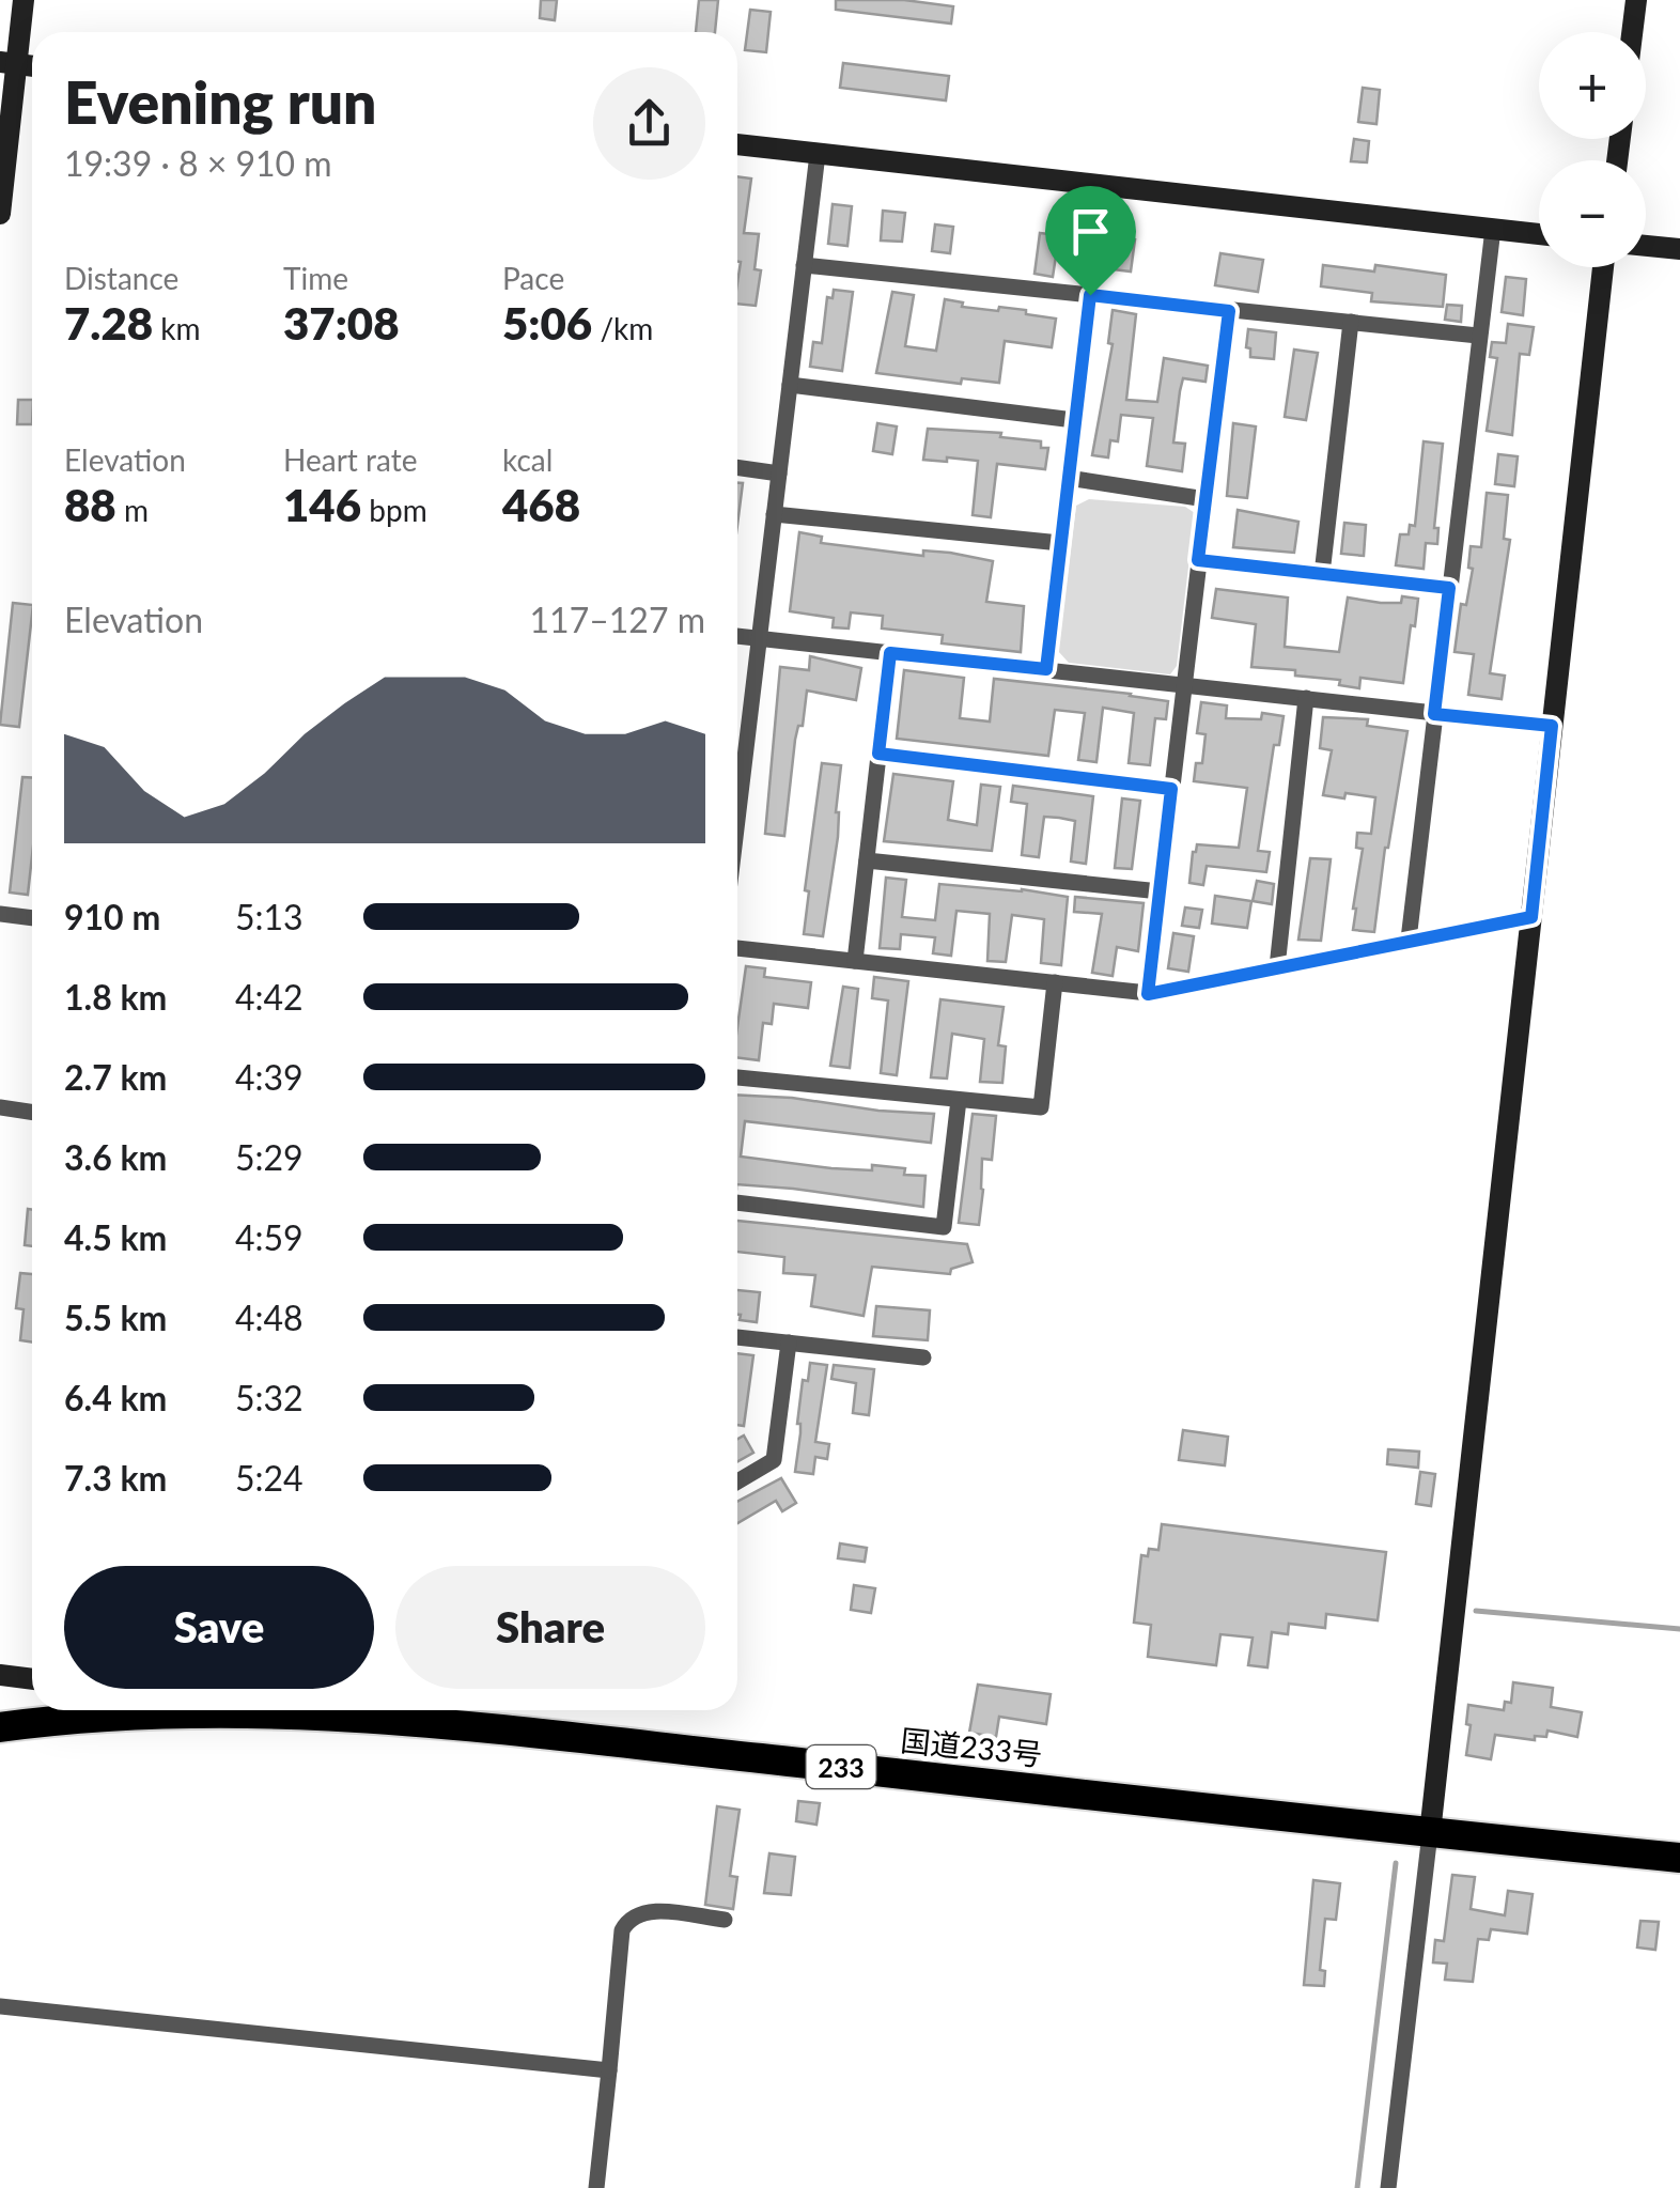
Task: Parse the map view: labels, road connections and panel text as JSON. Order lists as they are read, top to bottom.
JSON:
{
  "streets": {
    "highway": ["国道233号", "233"]
  },
  "page": {
    "map_buttons": ["+", "−"],
    "heading": ["Evening run", "19:39 · 8 × 910 m"],
    "stats": [
      ["Distance", "7.28 km"],
      ["Time", "37:08"],
      ["Pace", "5:06 /km"],
      ["Elevation", "88 m"],
      ["Heart rate", "146 bpm"],
      ["kcal", "468"]
    ],
    "chart": ["Elevation", "117–127 m"],
    "list": [
      {
        "name": "910 m",
        "note": "5:13"
      },
      {
        "name": "1.8 km",
        "note": "4:42"
      },
      {
        "name": "2.7 km",
        "note": "4:39"
      },
      {
        "name": "3.6 km",
        "note": "5:29"
      },
      {
        "name": "4.5 km",
        "note": "4:59"
      },
      {
        "name": "5.5 km",
        "note": "4:48"
      },
      {
        "name": "6.4 km",
        "note": "5:32"
      },
      {
        "name": "7.3 km",
        "note": "5:24"
      }
    ],
    "buttons": ["Save", "Share"]
  }
}
